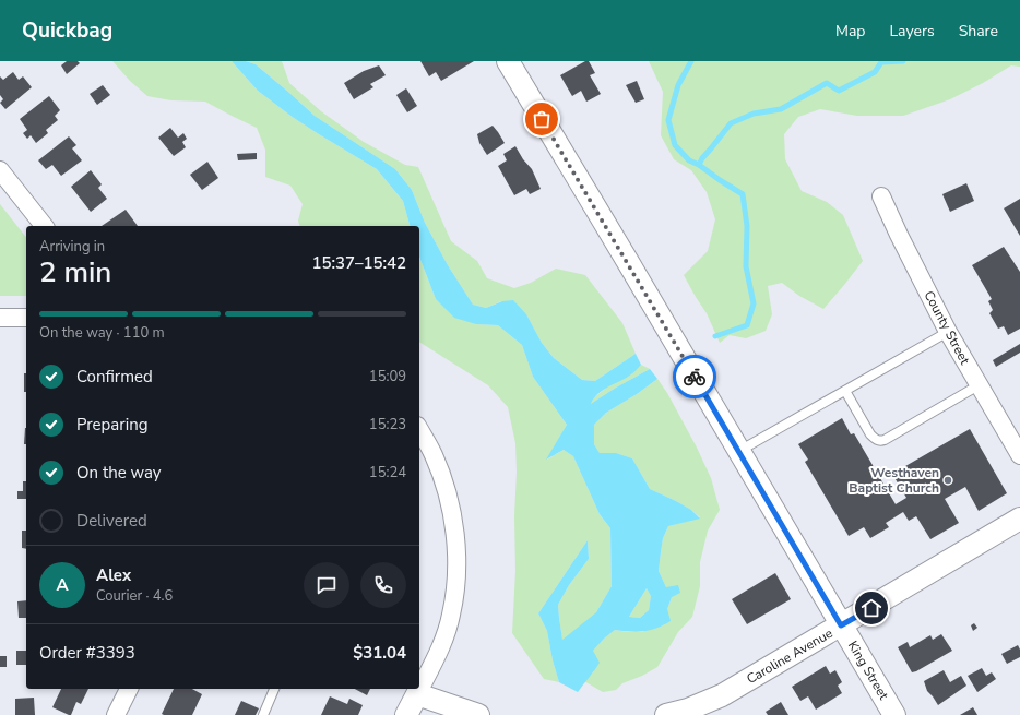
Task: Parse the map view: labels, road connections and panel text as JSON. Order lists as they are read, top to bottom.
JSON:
{
  "streets": {
    "street": ["County Street", "Caroline Avenue", "King Street"]
  },
  "crossings": [
    ["Caroline Avenue", "King Street"]
  ],
  "places": ["Westhaven Baptist Church"],
  "page": {
    "header": "Quickbag",
    "nav": ["Map", "Layers", "Share"],
    "heading": ["2 min", "Arriving in", "15:37–15:42"],
    "panel": [
      "Alex",
      "Courier · 4.6",
      "Order #3393",
      "$31.04"
    ],
    "bar": "On the way · 110 m",
    "list": [
      ["Confirmed", "15:09"],
      ["Preparing", "15:23"],
      ["On the way", "15:24"],
      "Delivered"
    ],
    "round": "A"
  }
}
